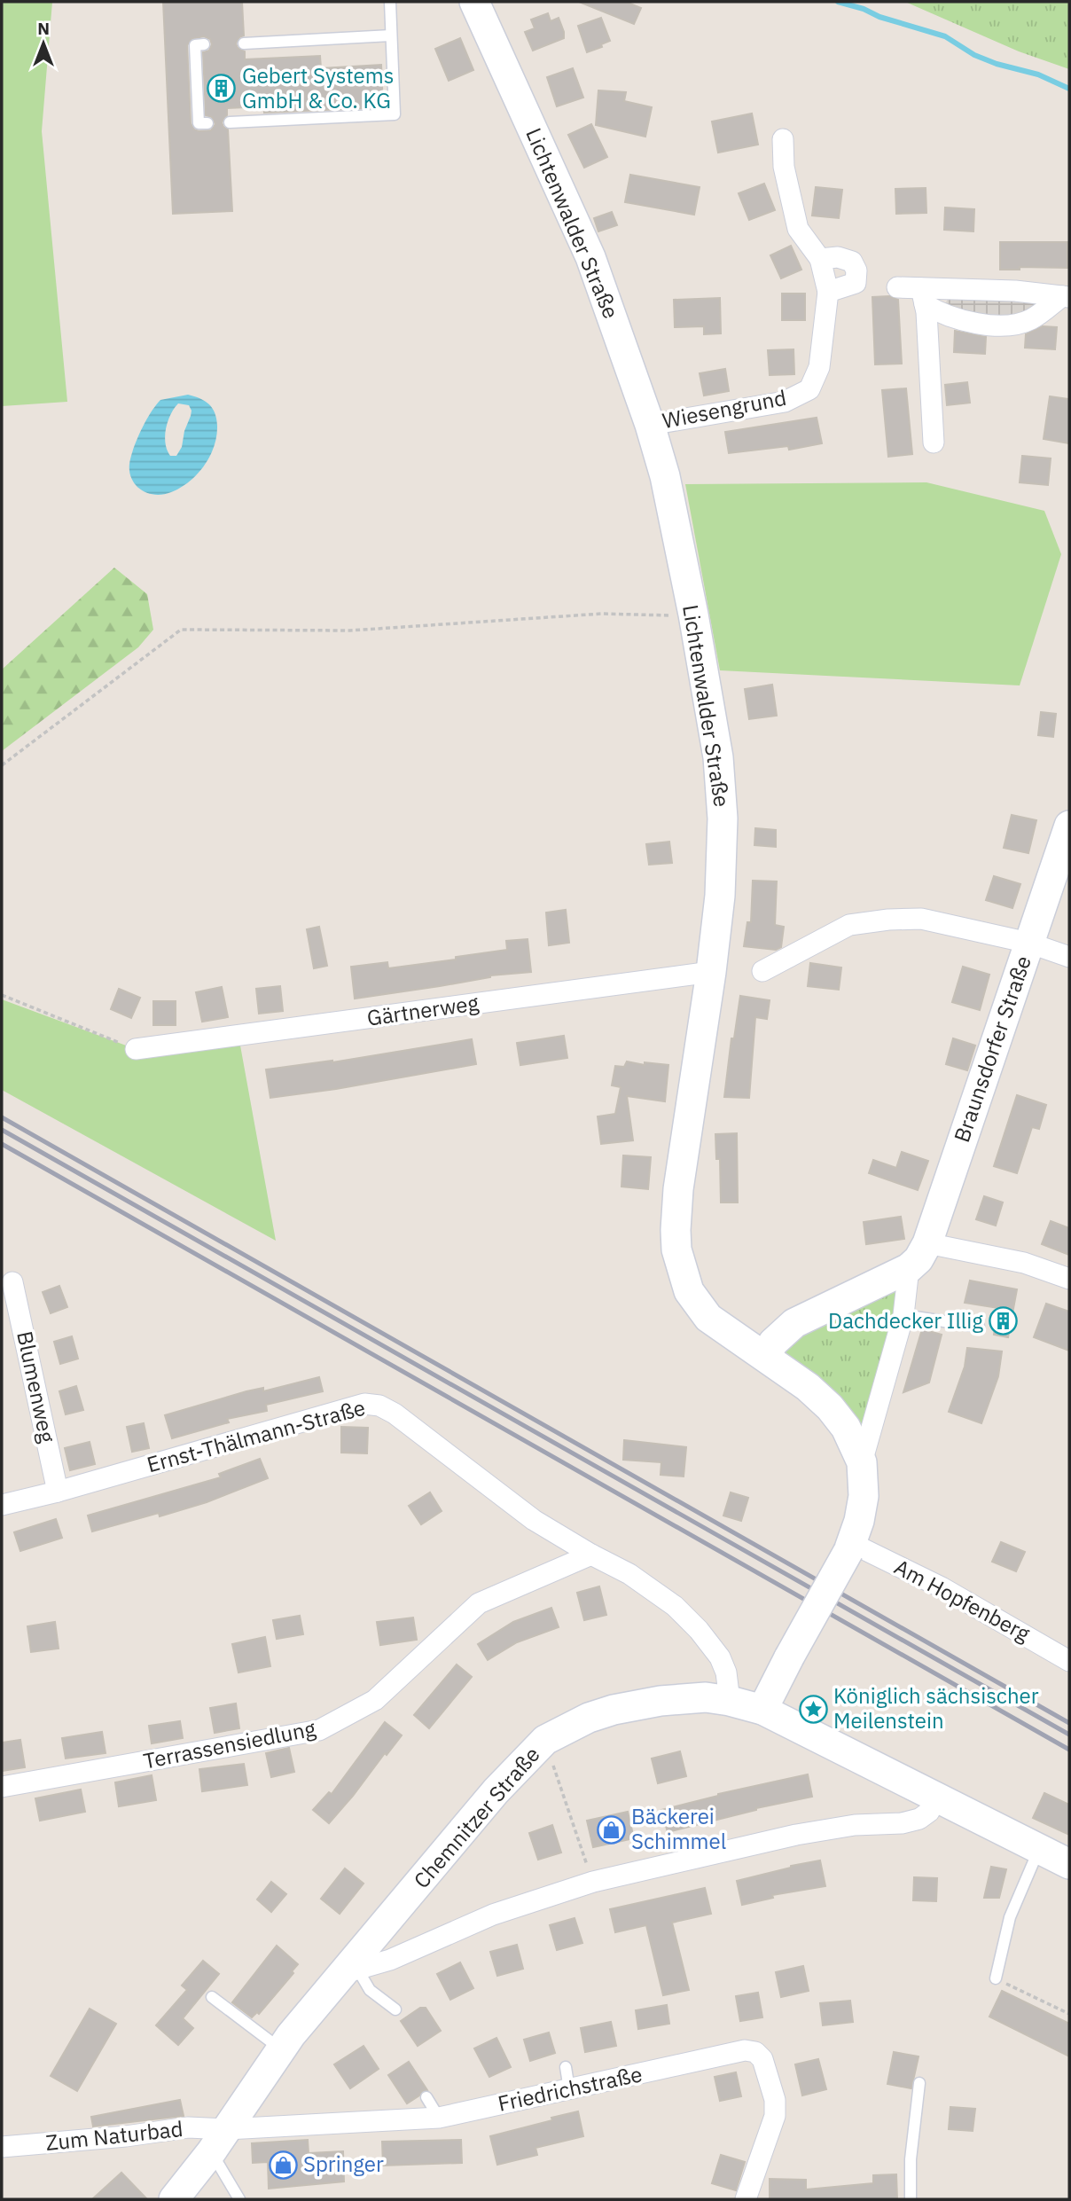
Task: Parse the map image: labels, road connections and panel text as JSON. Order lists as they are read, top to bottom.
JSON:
{
  "streets": {
    "main road": ["Lichtenwalder Straße", "Braunsdorfer Straße", "Chemnitzer Straße"],
    "street": [
      "Wiesengrund",
      "Gärtnerweg",
      "Blumenweg",
      "Ernst-Thälmann-Straße",
      "Am Hopfenberg",
      "Terrassensiedlung",
      "Friedrichstraße",
      "Zum Naturbad"
    ]
  },
  "crossings": [
    ["Lichtenwalder Straße", "Wiesengrund"],
    ["Lichtenwalder Straße", "Gärtnerweg"],
    ["Lichtenwalder Straße", "Braunsdorfer Straße"],
    ["Lichtenwalder Straße", "Am Hopfenberg"],
    ["Lichtenwalder Straße", "Chemnitzer Straße"],
    ["Blumenweg", "Ernst-Thälmann-Straße"],
    ["Ernst-Thälmann-Straße", "Terrassensiedlung"],
    ["Ernst-Thälmann-Straße", "Chemnitzer Straße"],
    ["Chemnitzer Straße", "Friedrichstraße"],
    ["Chemnitzer Straße", "Zum Naturbad"],
    ["Friedrichstraße", "Zum Naturbad"]
  ],
  "places": {
    "building": ["Gebert Systems GmbH & Co. KG", "Dachdecker Illig"],
    "place": ["Königlich sächsischer Meilenstein"],
    "shop": ["Bäckerei Schimmel", "Springer"]
  },
  "north": "top"
}
